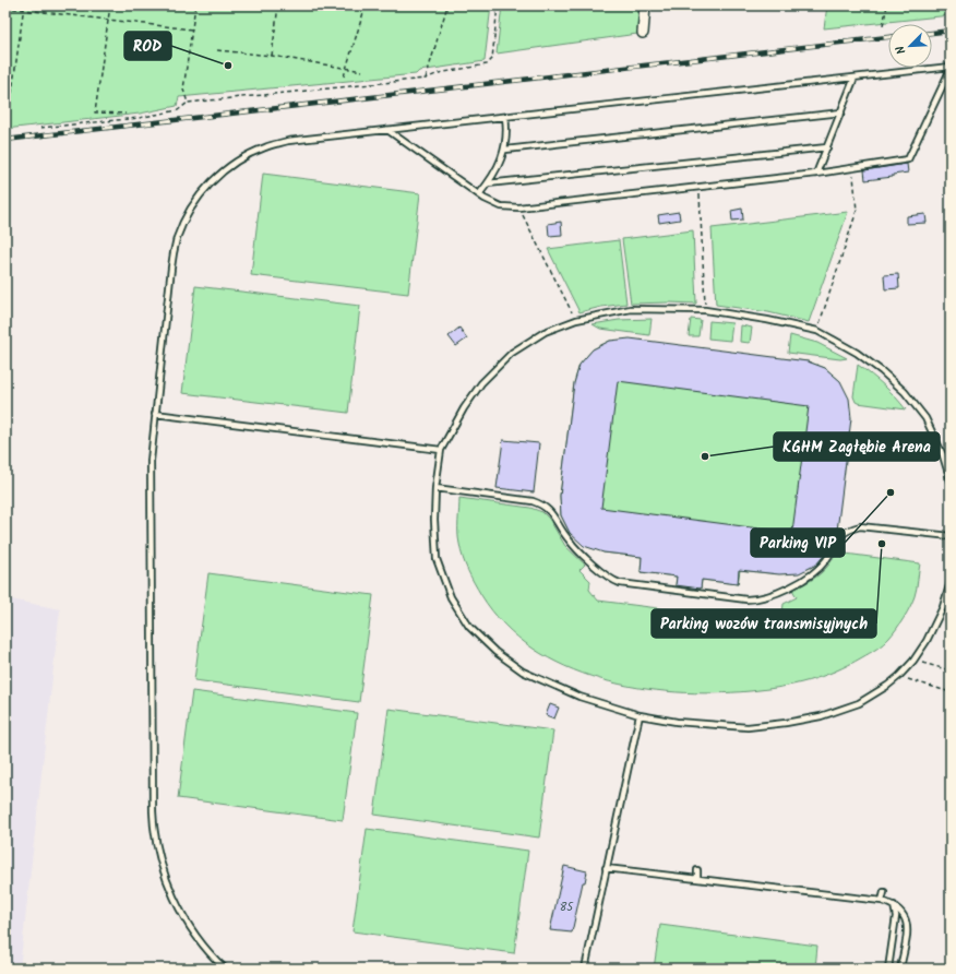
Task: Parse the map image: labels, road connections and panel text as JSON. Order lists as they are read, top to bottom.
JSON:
{
  "places": [
    "ROD",
    "KGHM Zagłębie Arena",
    "Parking VIP",
    "Parking wozów transmisyjnych"
  ],
  "house_numbers": ["85"],
  "north": "bottom left"
}
